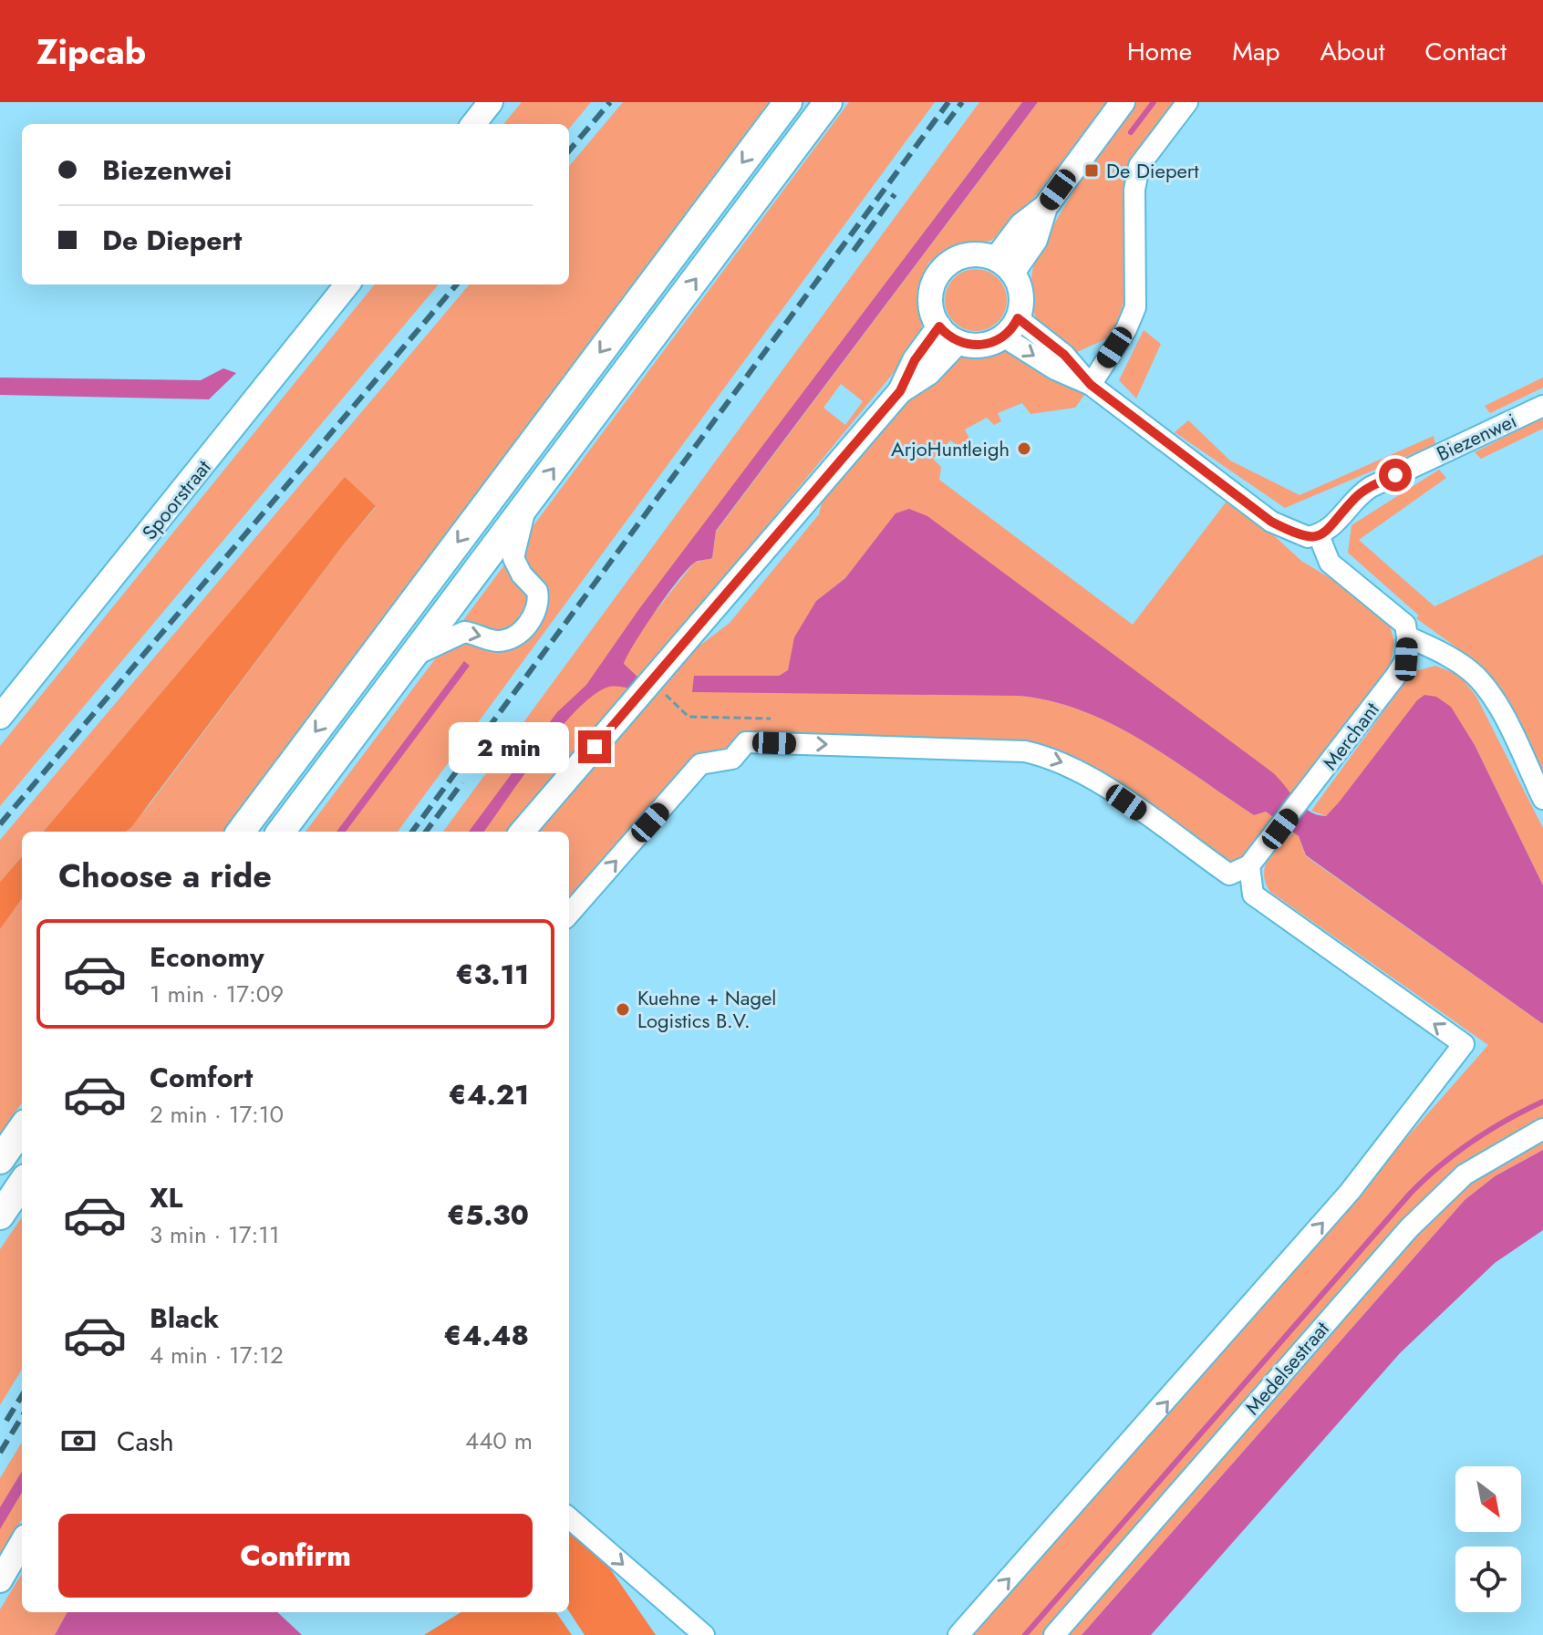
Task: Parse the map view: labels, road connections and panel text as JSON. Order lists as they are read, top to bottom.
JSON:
{
  "streets": {
    "main road": ["Spoorstraat"],
    "street": ["Biezenwei", "Merchant", "Medelsestraat"]
  },
  "places": {
    "transit": ["De Diepert"],
    "other": ["ArjoHuntleigh", "Kuehne + Nagel Logistics B.V."]
  },
  "north": "bottom right",
  "page": {
    "header": "Zipcab",
    "nav": [
      "Home",
      "Map",
      "About",
      "Contact"
    ],
    "banner": ["Biezenwei", "De Diepert"],
    "bubble": "2 min",
    "heading": "Choose a ride",
    "list": [
      {
        "name": "Economy",
        "note": "1 min · 17:09",
        "value": "€3.11"
      },
      {
        "name": "Comfort",
        "note": "2 min · 17:10",
        "value": "€4.21"
      },
      {
        "name": "XL",
        "note": "3 min · 17:11",
        "value": "€5.30"
      },
      {
        "name": "Black",
        "note": "4 min · 17:12",
        "value": "€4.48"
      }
    ],
    "pay": ["Cash", "440 m"],
    "buttons": "Confirm"
  }
}
